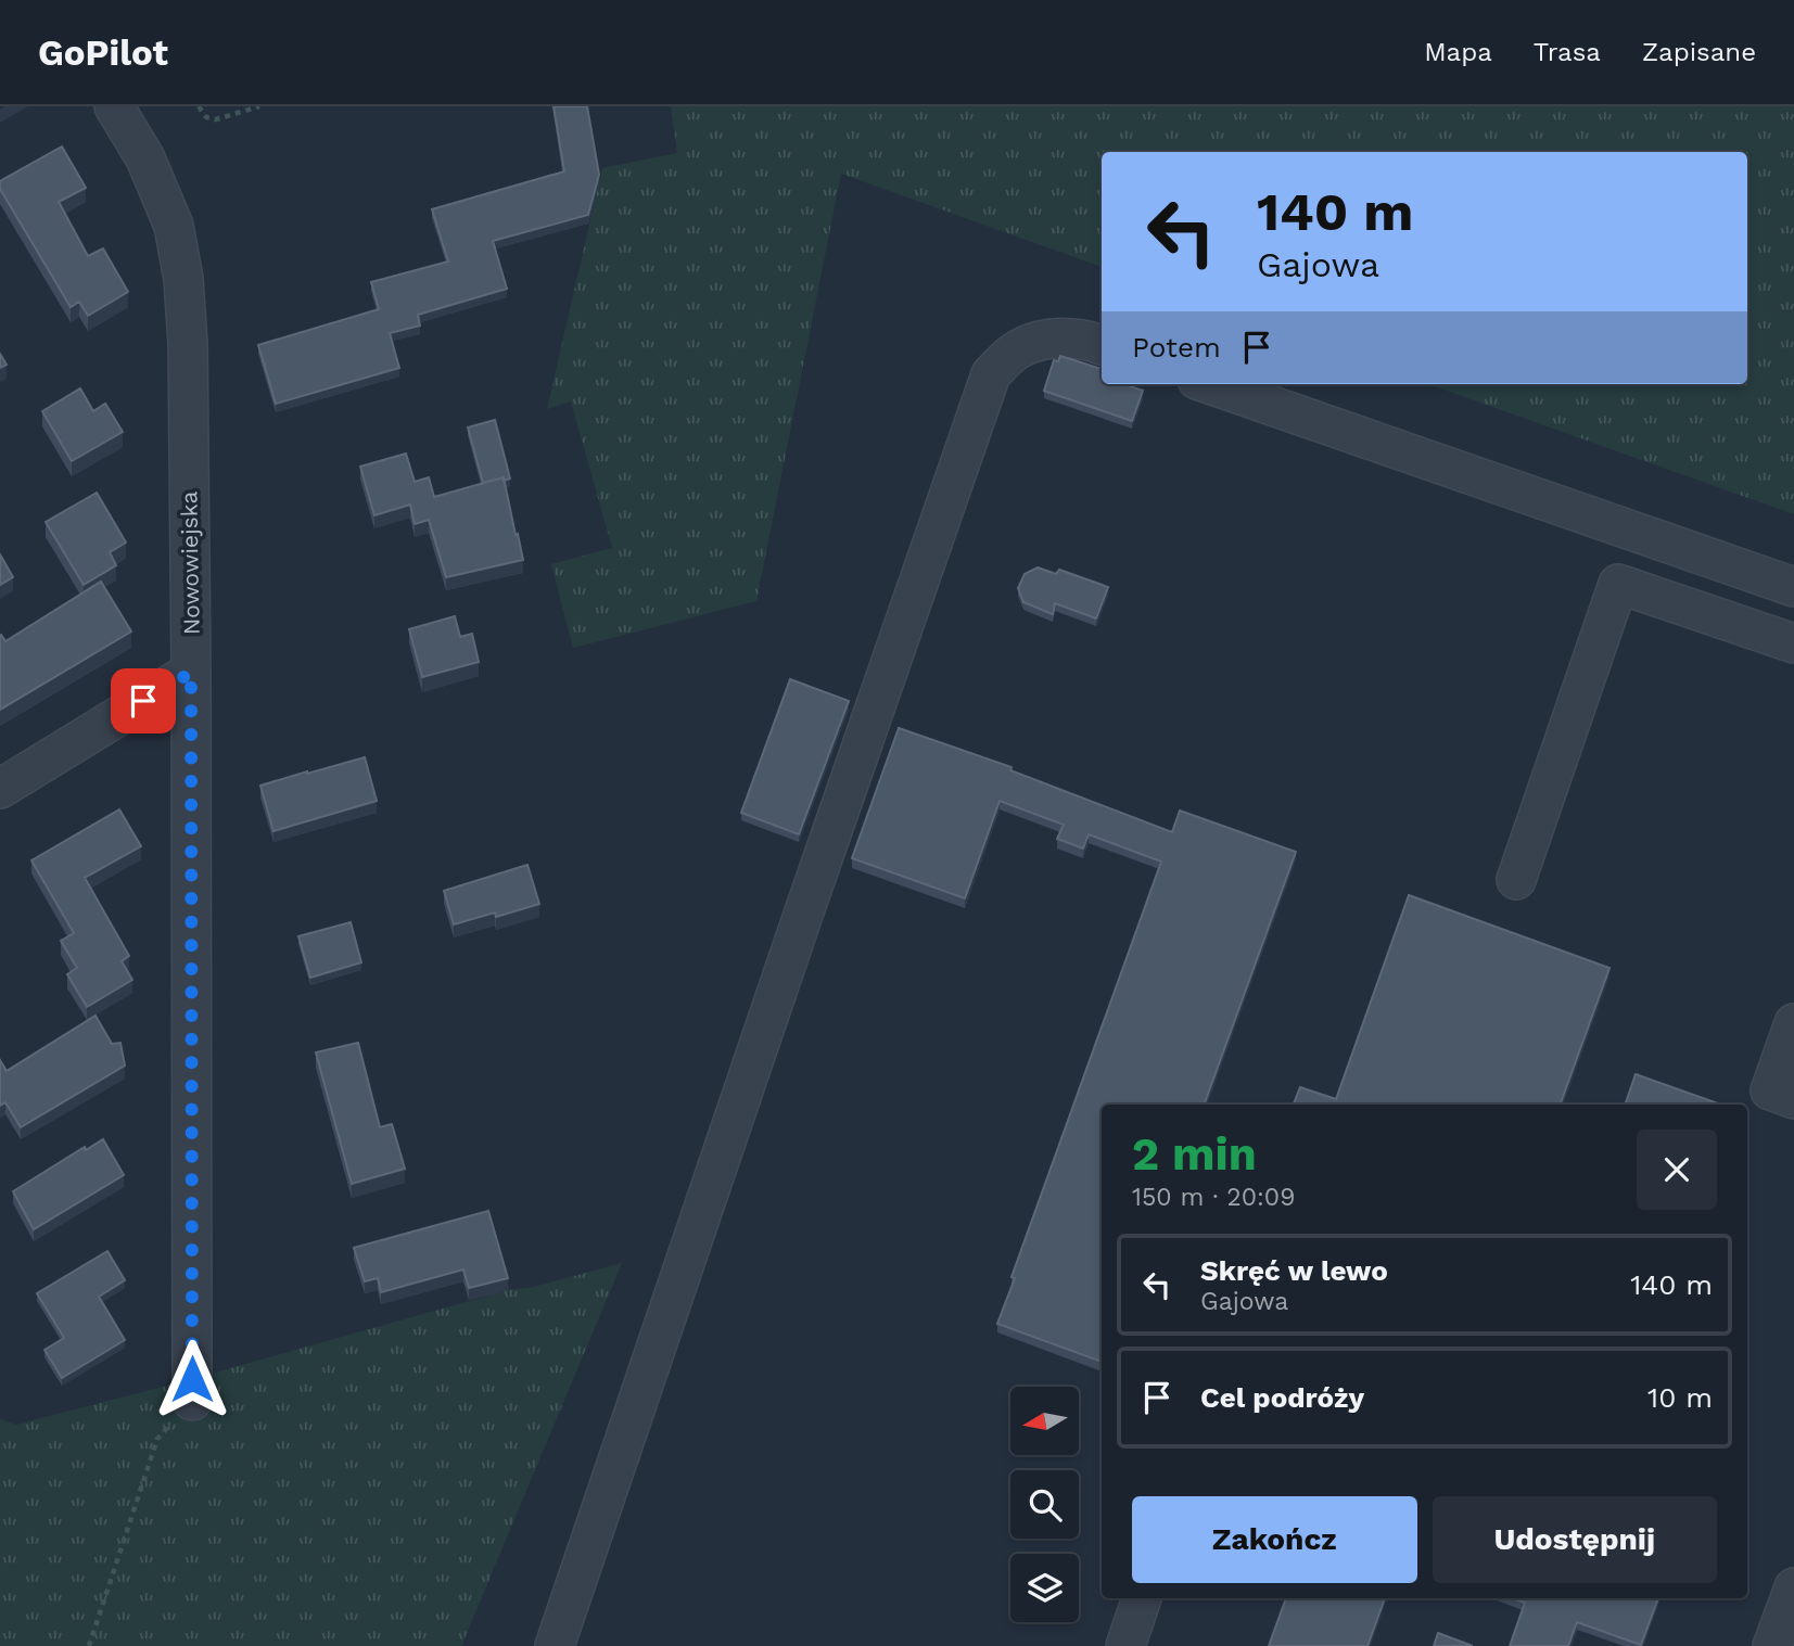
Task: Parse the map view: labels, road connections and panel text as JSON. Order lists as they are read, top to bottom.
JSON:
{
  "streets": {
    "street": ["Nowowiejska"]
  },
  "north": "left",
  "page": {
    "header": "GoPilot",
    "nav": ["Mapa", "Trasa", "Zapisane"],
    "turn": ["140 m", "Gajowa"],
    "then": "Potem",
    "heading": ["2 min", "150 m · 20:09"],
    "list": [
      {
        "name": "Skręć w lewo",
        "note": "Gajowa",
        "value": "140 m"
      },
      {
        "name": "Cel podróży",
        "value": "10 m"
      }
    ],
    "buttons": ["Zakończ", "Udostępnij"]
  }
}
